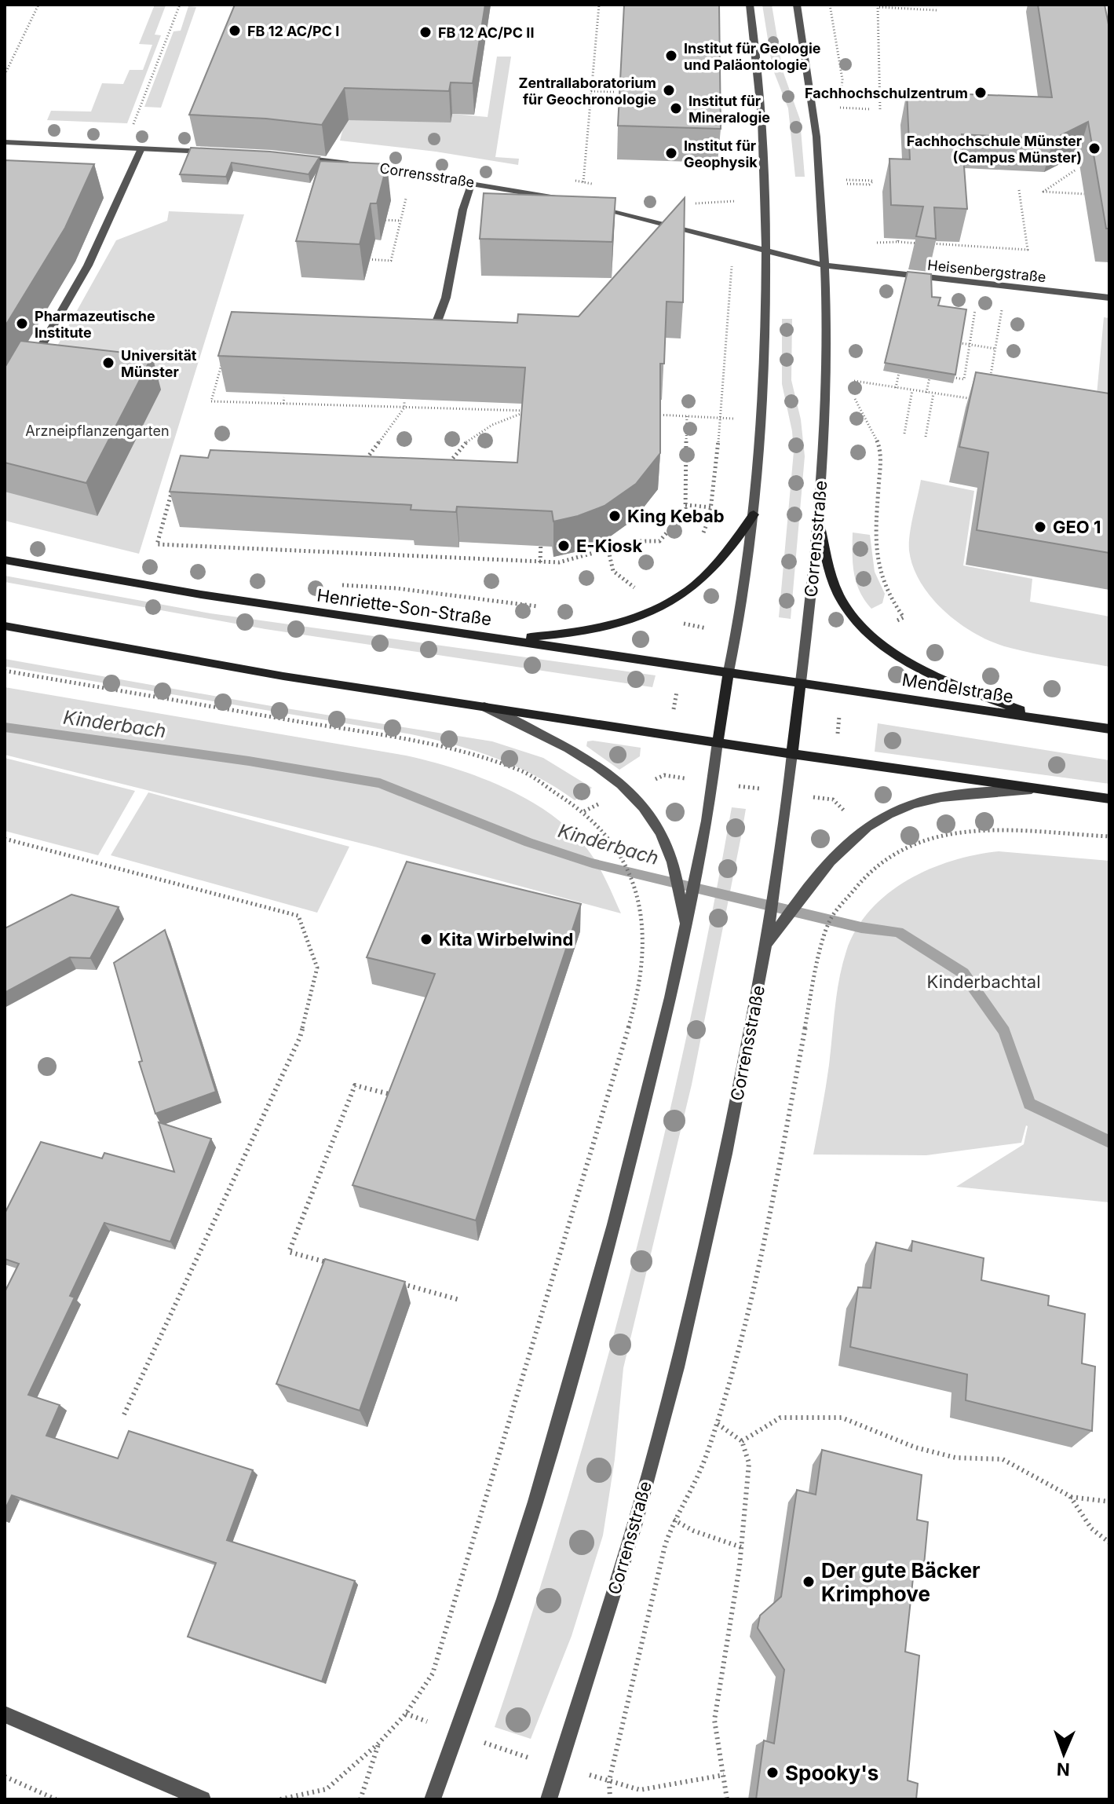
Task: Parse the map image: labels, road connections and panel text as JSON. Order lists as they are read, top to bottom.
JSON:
{
  "streets": {
    "main road": ["Corrensstraße", "Henriette-Son-Straße", "Mendelstraße"],
    "street": ["Heisenbergstraße"]
  },
  "crossings": [
    ["Corrensstraße", "Heisenbergstraße"],
    ["Corrensstraße", "Henriette-Son-Straße"],
    ["Corrensstraße", "Mendelstraße"],
    ["Henriette-Son-Straße", "Mendelstraße"]
  ],
  "water": ["Kinderbach"],
  "parks": ["Arzneipflanzengarten", "Kinderbachtal"],
  "places": [
    "FB 12 AC/PC I",
    "FB 12 AC/PC II",
    "Institut für Geologie und Paläontologie",
    "Zentrallaboratorium für Geochronologie",
    "Fachhochschulzentrum",
    "Institut für Mineralogie",
    "Fachhochschule Münster (Campus Münster)",
    "Institut für Geophysik",
    "Pharmazeutische Institute",
    "Universität Münster",
    "King Kebab",
    "GEO 1",
    "E-Kiosk",
    "Kita Wirbelwind",
    "Der gute Bäcker Krimphove",
    "Spooky's"
  ],
  "north": "bottom"
}
